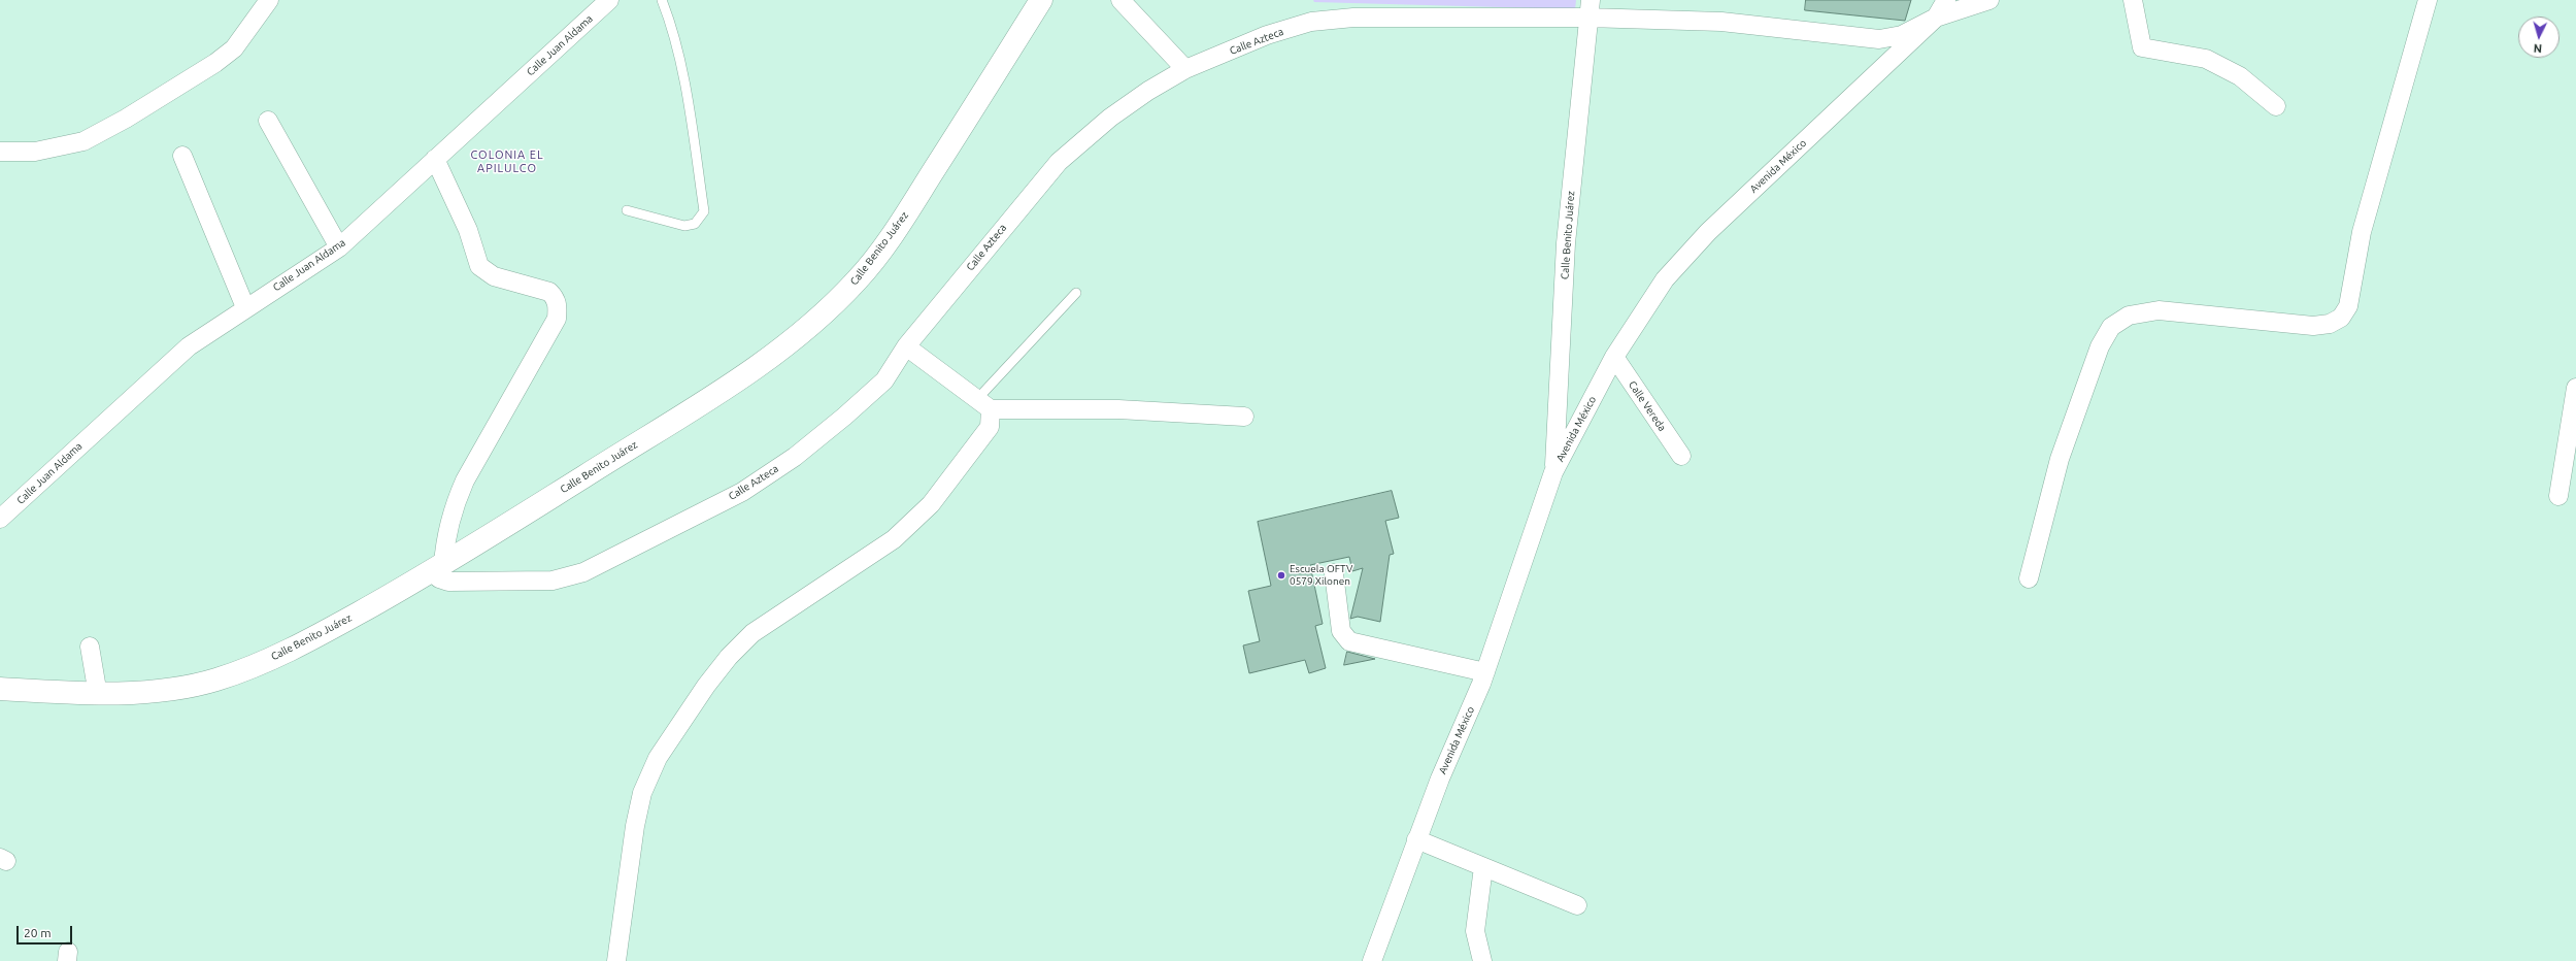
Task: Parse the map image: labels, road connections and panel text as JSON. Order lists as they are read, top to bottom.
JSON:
{
  "streets": {
    "main road": ["Calle Benito Juárez"],
    "street": [
      "Calle Azteca",
      "Calle Juan Aldama",
      "Avenida México",
      "Calle Vereda"
    ]
  },
  "crossings": [
    ["Calle Azteca", "Avenida México"],
    ["Calle Azteca", "Calle Benito Juárez"],
    ["Avenida México", "Calle Benito Juárez"],
    ["Avenida México", "Calle Vereda"]
  ],
  "districts": ["COLONIA EL APILULCO"],
  "places": ["Escuela OFTV 0579 Xilonen"],
  "scale_bar": "20 m",
  "north": "bottom"
}
